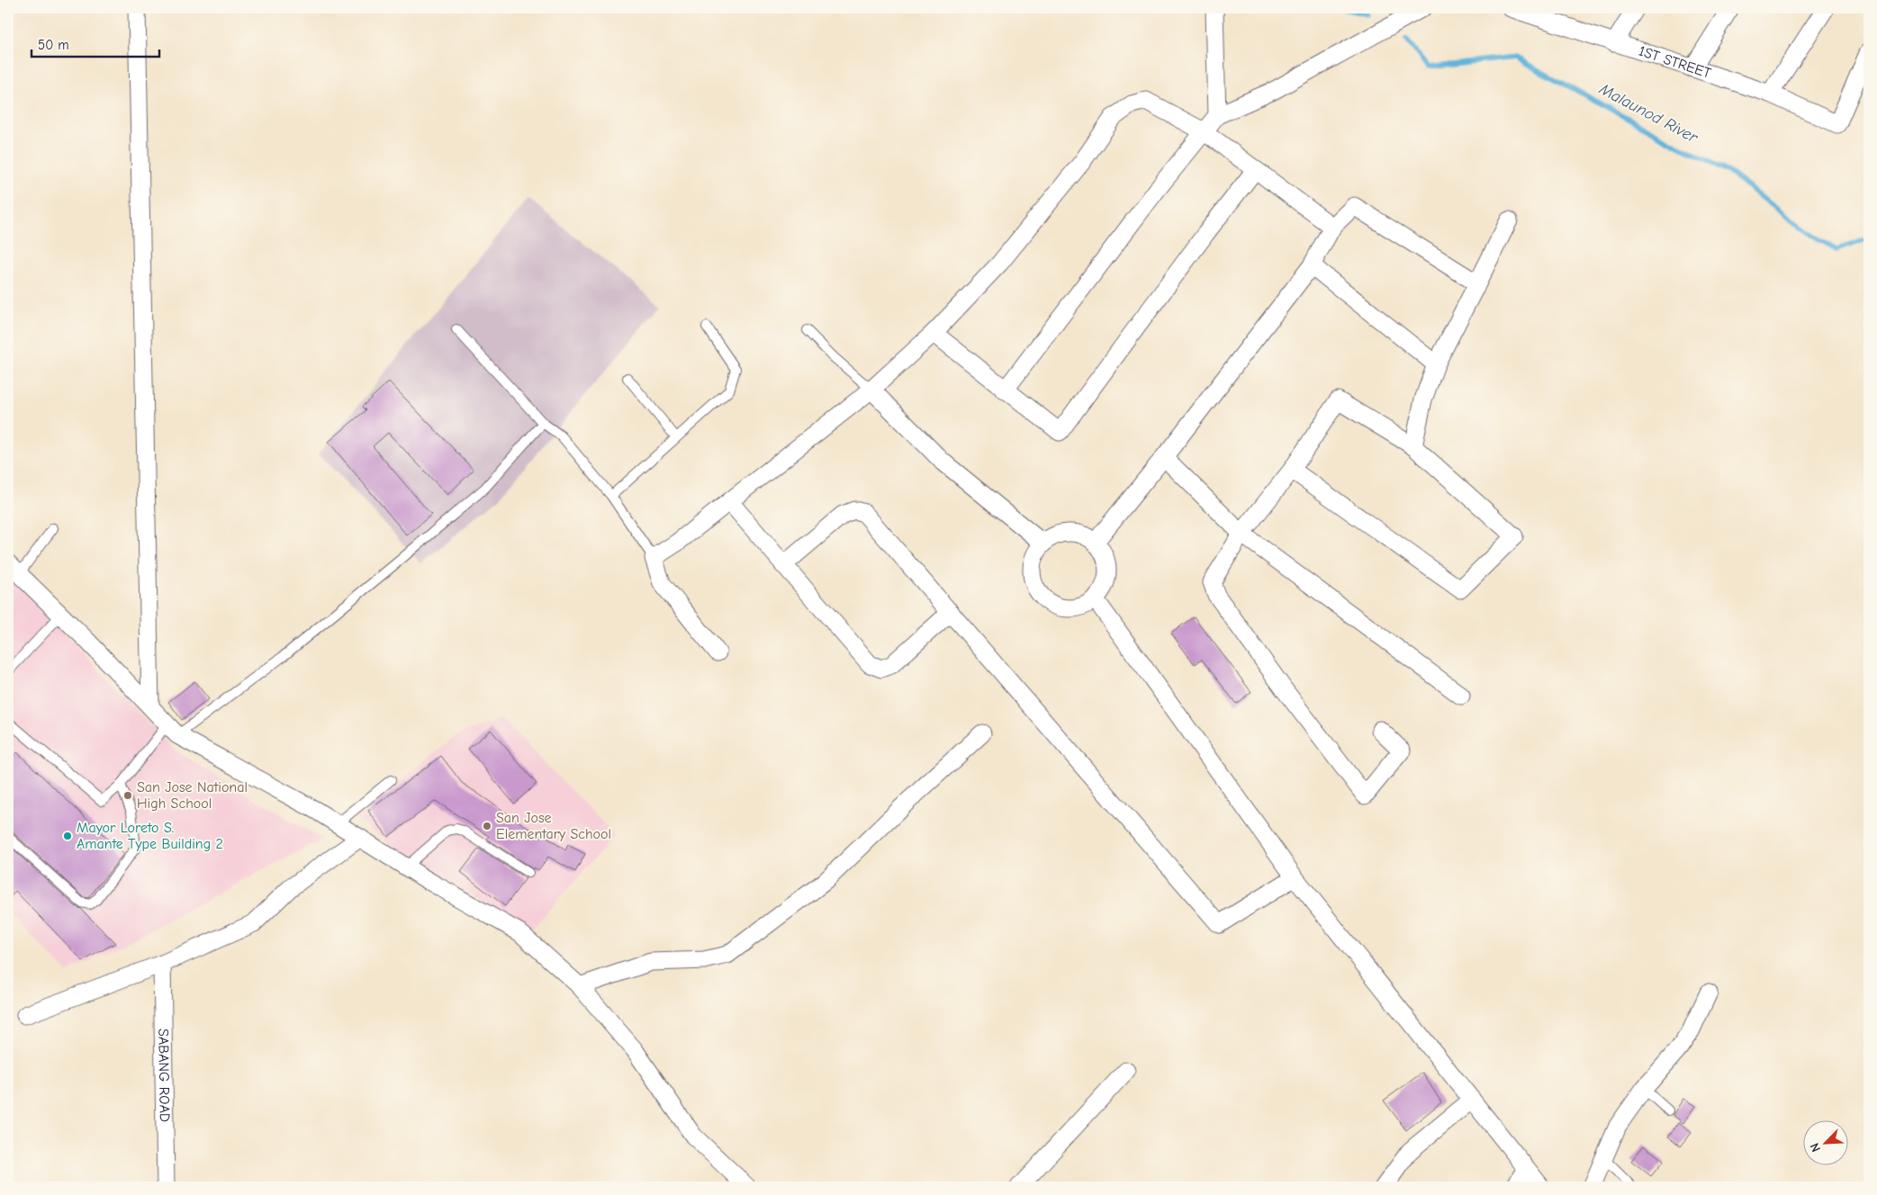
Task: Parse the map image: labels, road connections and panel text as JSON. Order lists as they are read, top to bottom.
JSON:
{
  "streets": {
    "street": ["1ST STREET", "SABANG ROAD"]
  },
  "water": ["Malaunod River"],
  "places": ["San Jose National High School", "San Jose Elementary School", "Mayor Loreto S. Amante Type Building 2"],
  "scale_bar": "50 m",
  "north": "bottom left"
}
